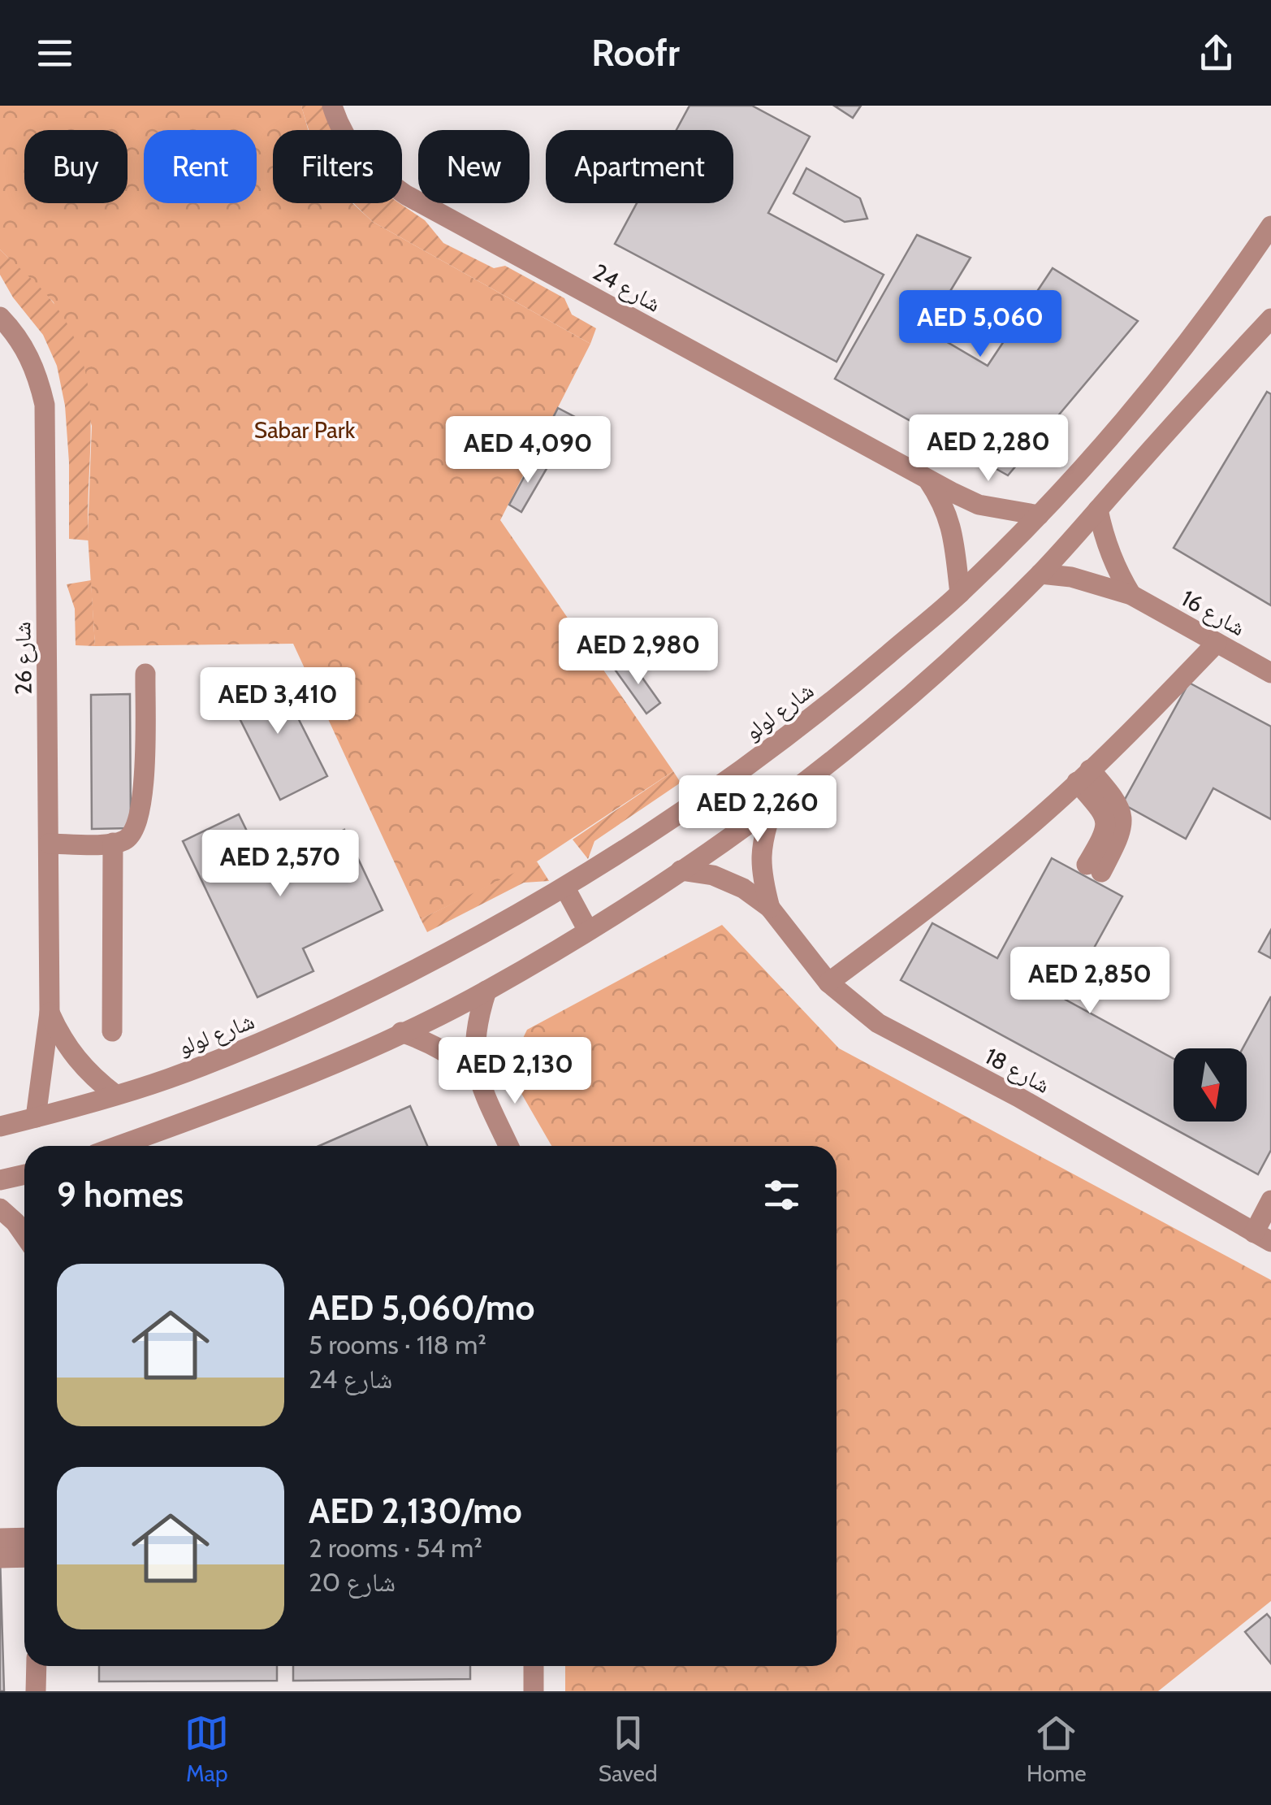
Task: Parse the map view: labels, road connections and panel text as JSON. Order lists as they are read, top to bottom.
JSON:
{
  "streets": {
    "street": [
      "شارع 24",
      "شارع 16",
      "شارع 26",
      "شارع لولو",
      "شارع 18"
    ]
  },
  "crossings": [
    ["شارع 24", "شارع لولو"],
    ["شارع 26", "شارع لولو"]
  ],
  "parks": ["Sabar Park"],
  "north": "bottom",
  "page": {
    "header": "Roofr",
    "chip": [
      "Buy",
      "Rent",
      "Filters",
      "New",
      "Apartment"
    ],
    "price": [
      "AED 5,060",
      "AED 2,280",
      "AED 4,090",
      "AED 2,980",
      "AED 3,410",
      "AED 2,260",
      "AED 2,570",
      "AED 2,850",
      "AED 2,130"
    ],
    "heading": "9 homes",
    "list": [
      {
        "name": "AED 5,060/mo",
        "note": "5 rooms · 118 m² · شارع 24"
      },
      {
        "name": "AED 2,130/mo",
        "note": "2 rooms · 54 m² · شارع 20"
      }
    ],
    "tabs": ["Map", "Saved", "Home"]
  }
}
